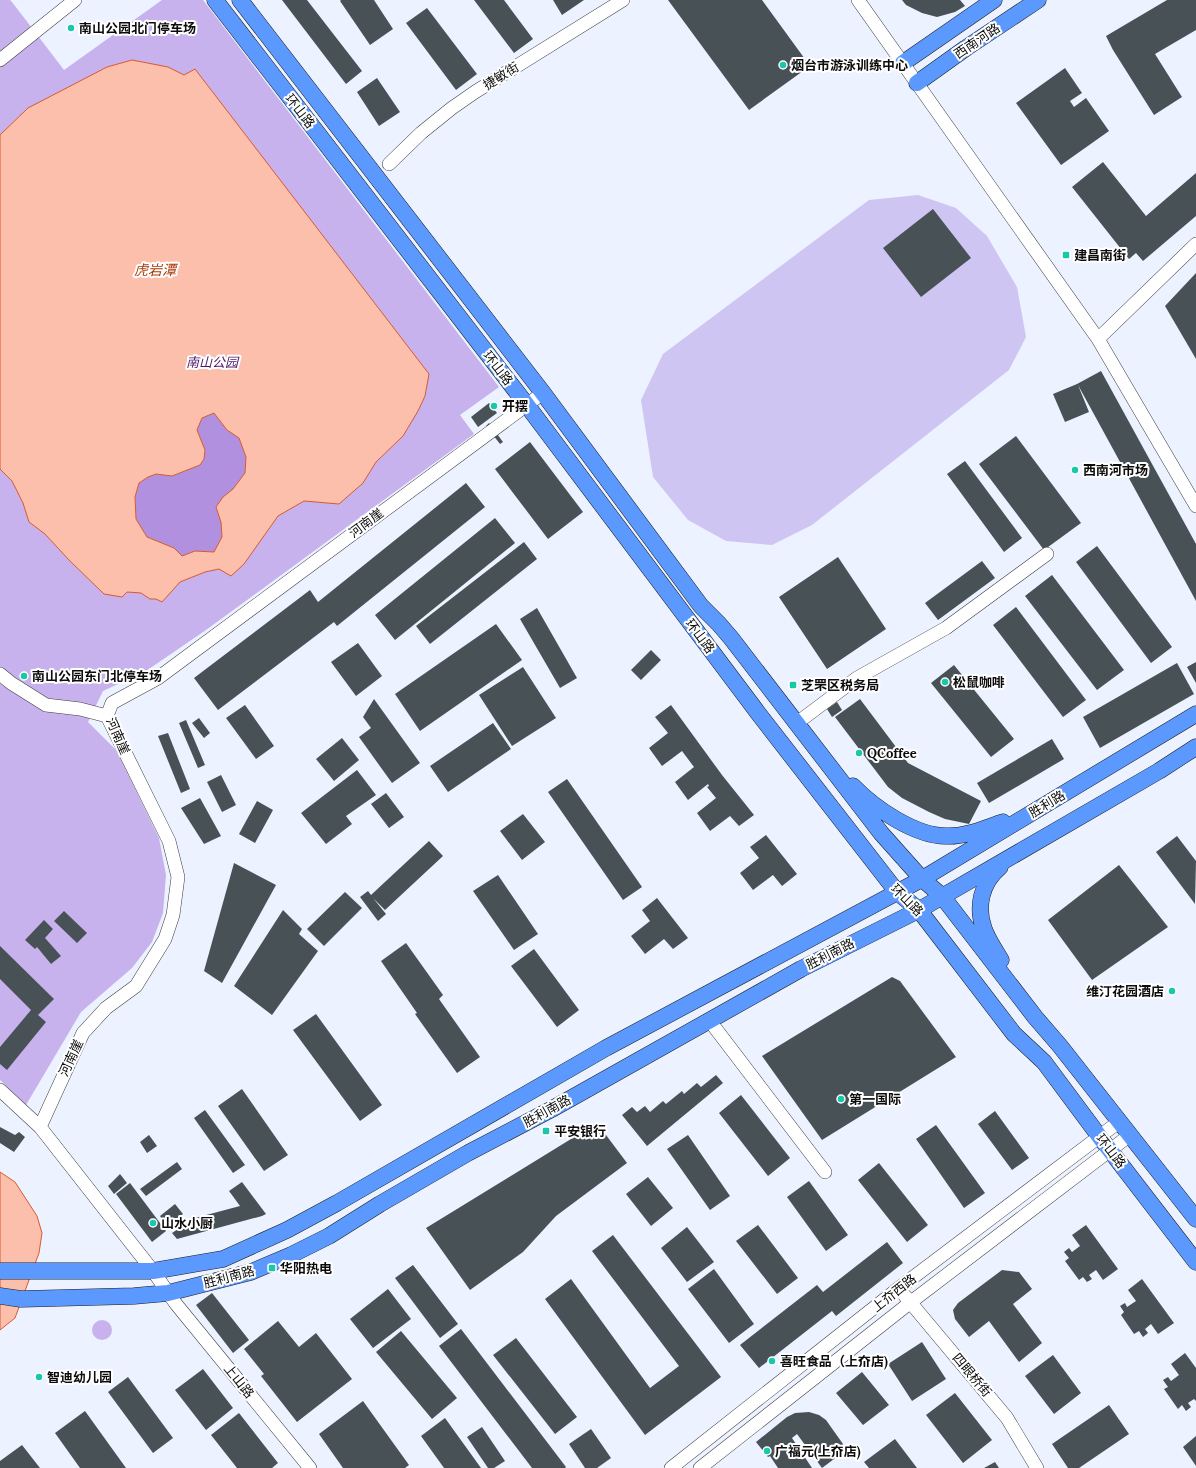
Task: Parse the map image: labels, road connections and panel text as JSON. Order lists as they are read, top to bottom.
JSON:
{
  "streets": {
    "main road": [
      "西南河路",
      "环山路",
      "胜利路",
      "胜利南路"
    ],
    "street": [
      "捷敏街",
      "河南崖",
      "上夼西路",
      "四眼桥街",
      "上山路"
    ]
  },
  "crossings": [
    ["环山路", "河南崖"],
    ["环山路", "胜利路"],
    ["环山路", "胜利南路"],
    ["环山路", "上夼西路"],
    ["河南崖", "上山路"],
    ["胜利路", "胜利南路"],
    ["胜利南路", "上山路"],
    ["上夼西路", "四眼桥街"]
  ],
  "water": ["虎岩潭"],
  "parks": ["南山公园"],
  "places": {
    "other": [
      "南山公园北门停车场",
      "烟台市游泳训练中心",
      "开摆",
      "西南河市场",
      "南山公园东门北停车场",
      "松鼠咖啡",
      "QCoffee",
      "维汀花园酒店",
      "第一国际",
      "山水小厨",
      "喜旺食品（上夼店)",
      "智迪幼儿园",
      "广福元(上夼店)"
    ],
    "transit": [
      "建昌南街",
      "芝罘区税务局",
      "平安银行",
      "华阳热电"
    ]
  }
}
